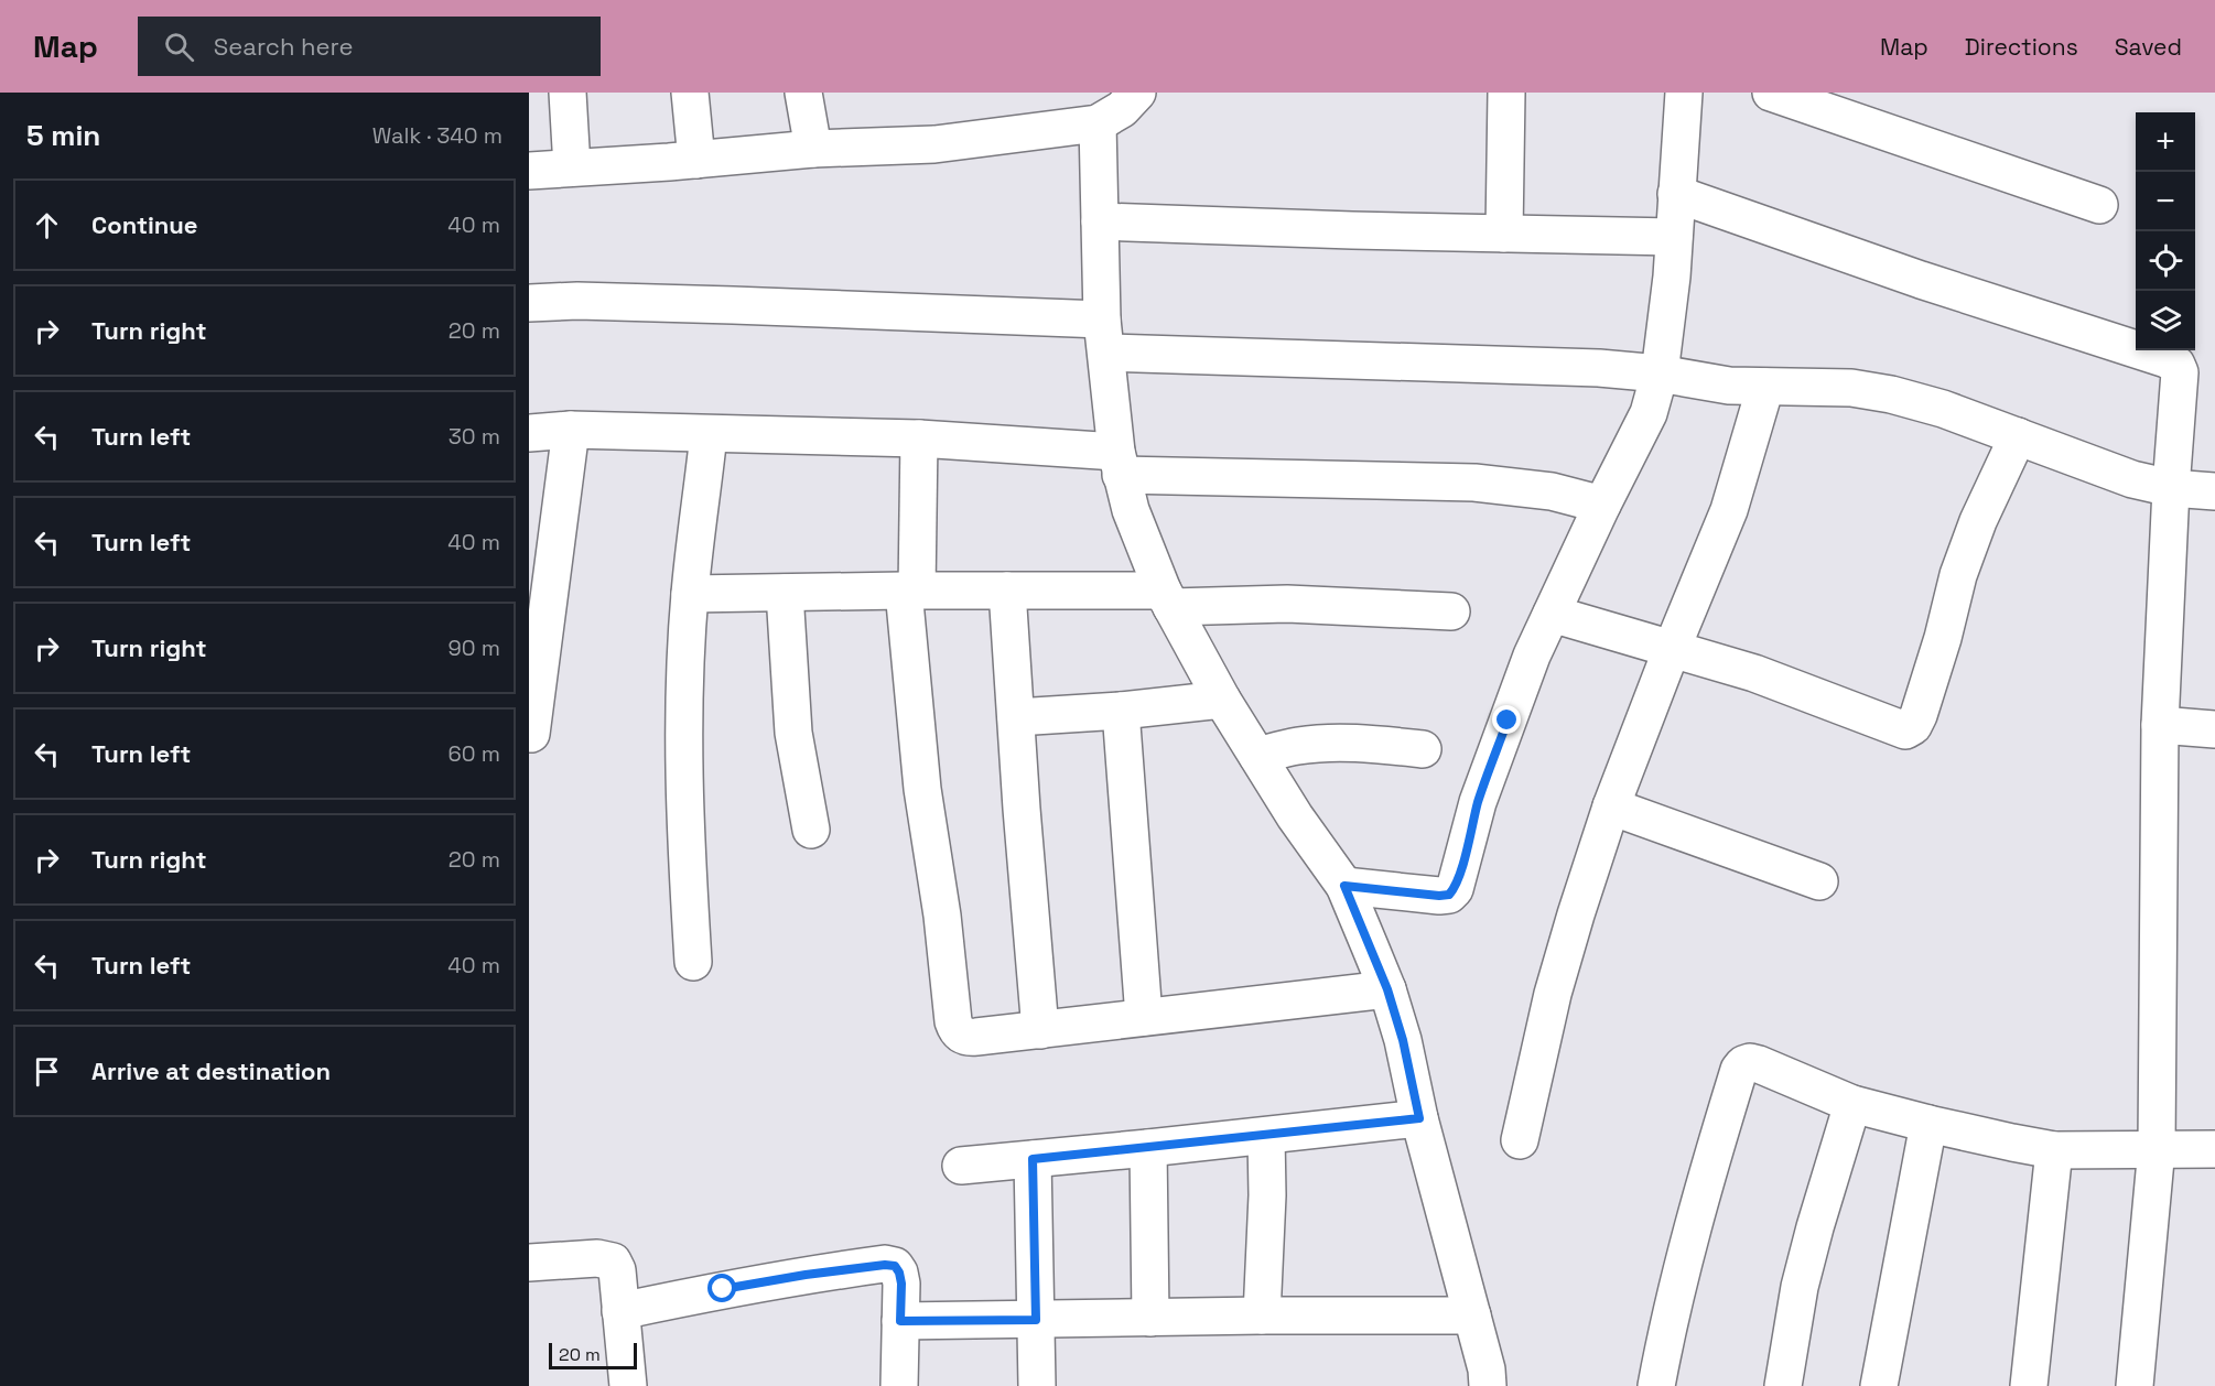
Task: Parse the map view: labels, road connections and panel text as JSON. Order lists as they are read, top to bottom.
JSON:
{
  "scale_bar": "20 m",
  "page": {
    "header": "Map",
    "search": "Search here",
    "nav": ["Map", "Directions", "Saved"],
    "heading": ["5 min", "Walk · 340 m"],
    "map_buttons": ["+", "−"],
    "list": [
      ["Continue", "40 m"],
      ["Turn right", "20 m"],
      ["Turn left", "30 m"],
      ["Turn left", "40 m"],
      ["Turn right", "90 m"],
      ["Turn left", "60 m"],
      ["Turn right", "20 m"],
      ["Turn left", "40 m"],
      "Arrive at destination"
    ],
    "scale": "20 m"
  }
}
